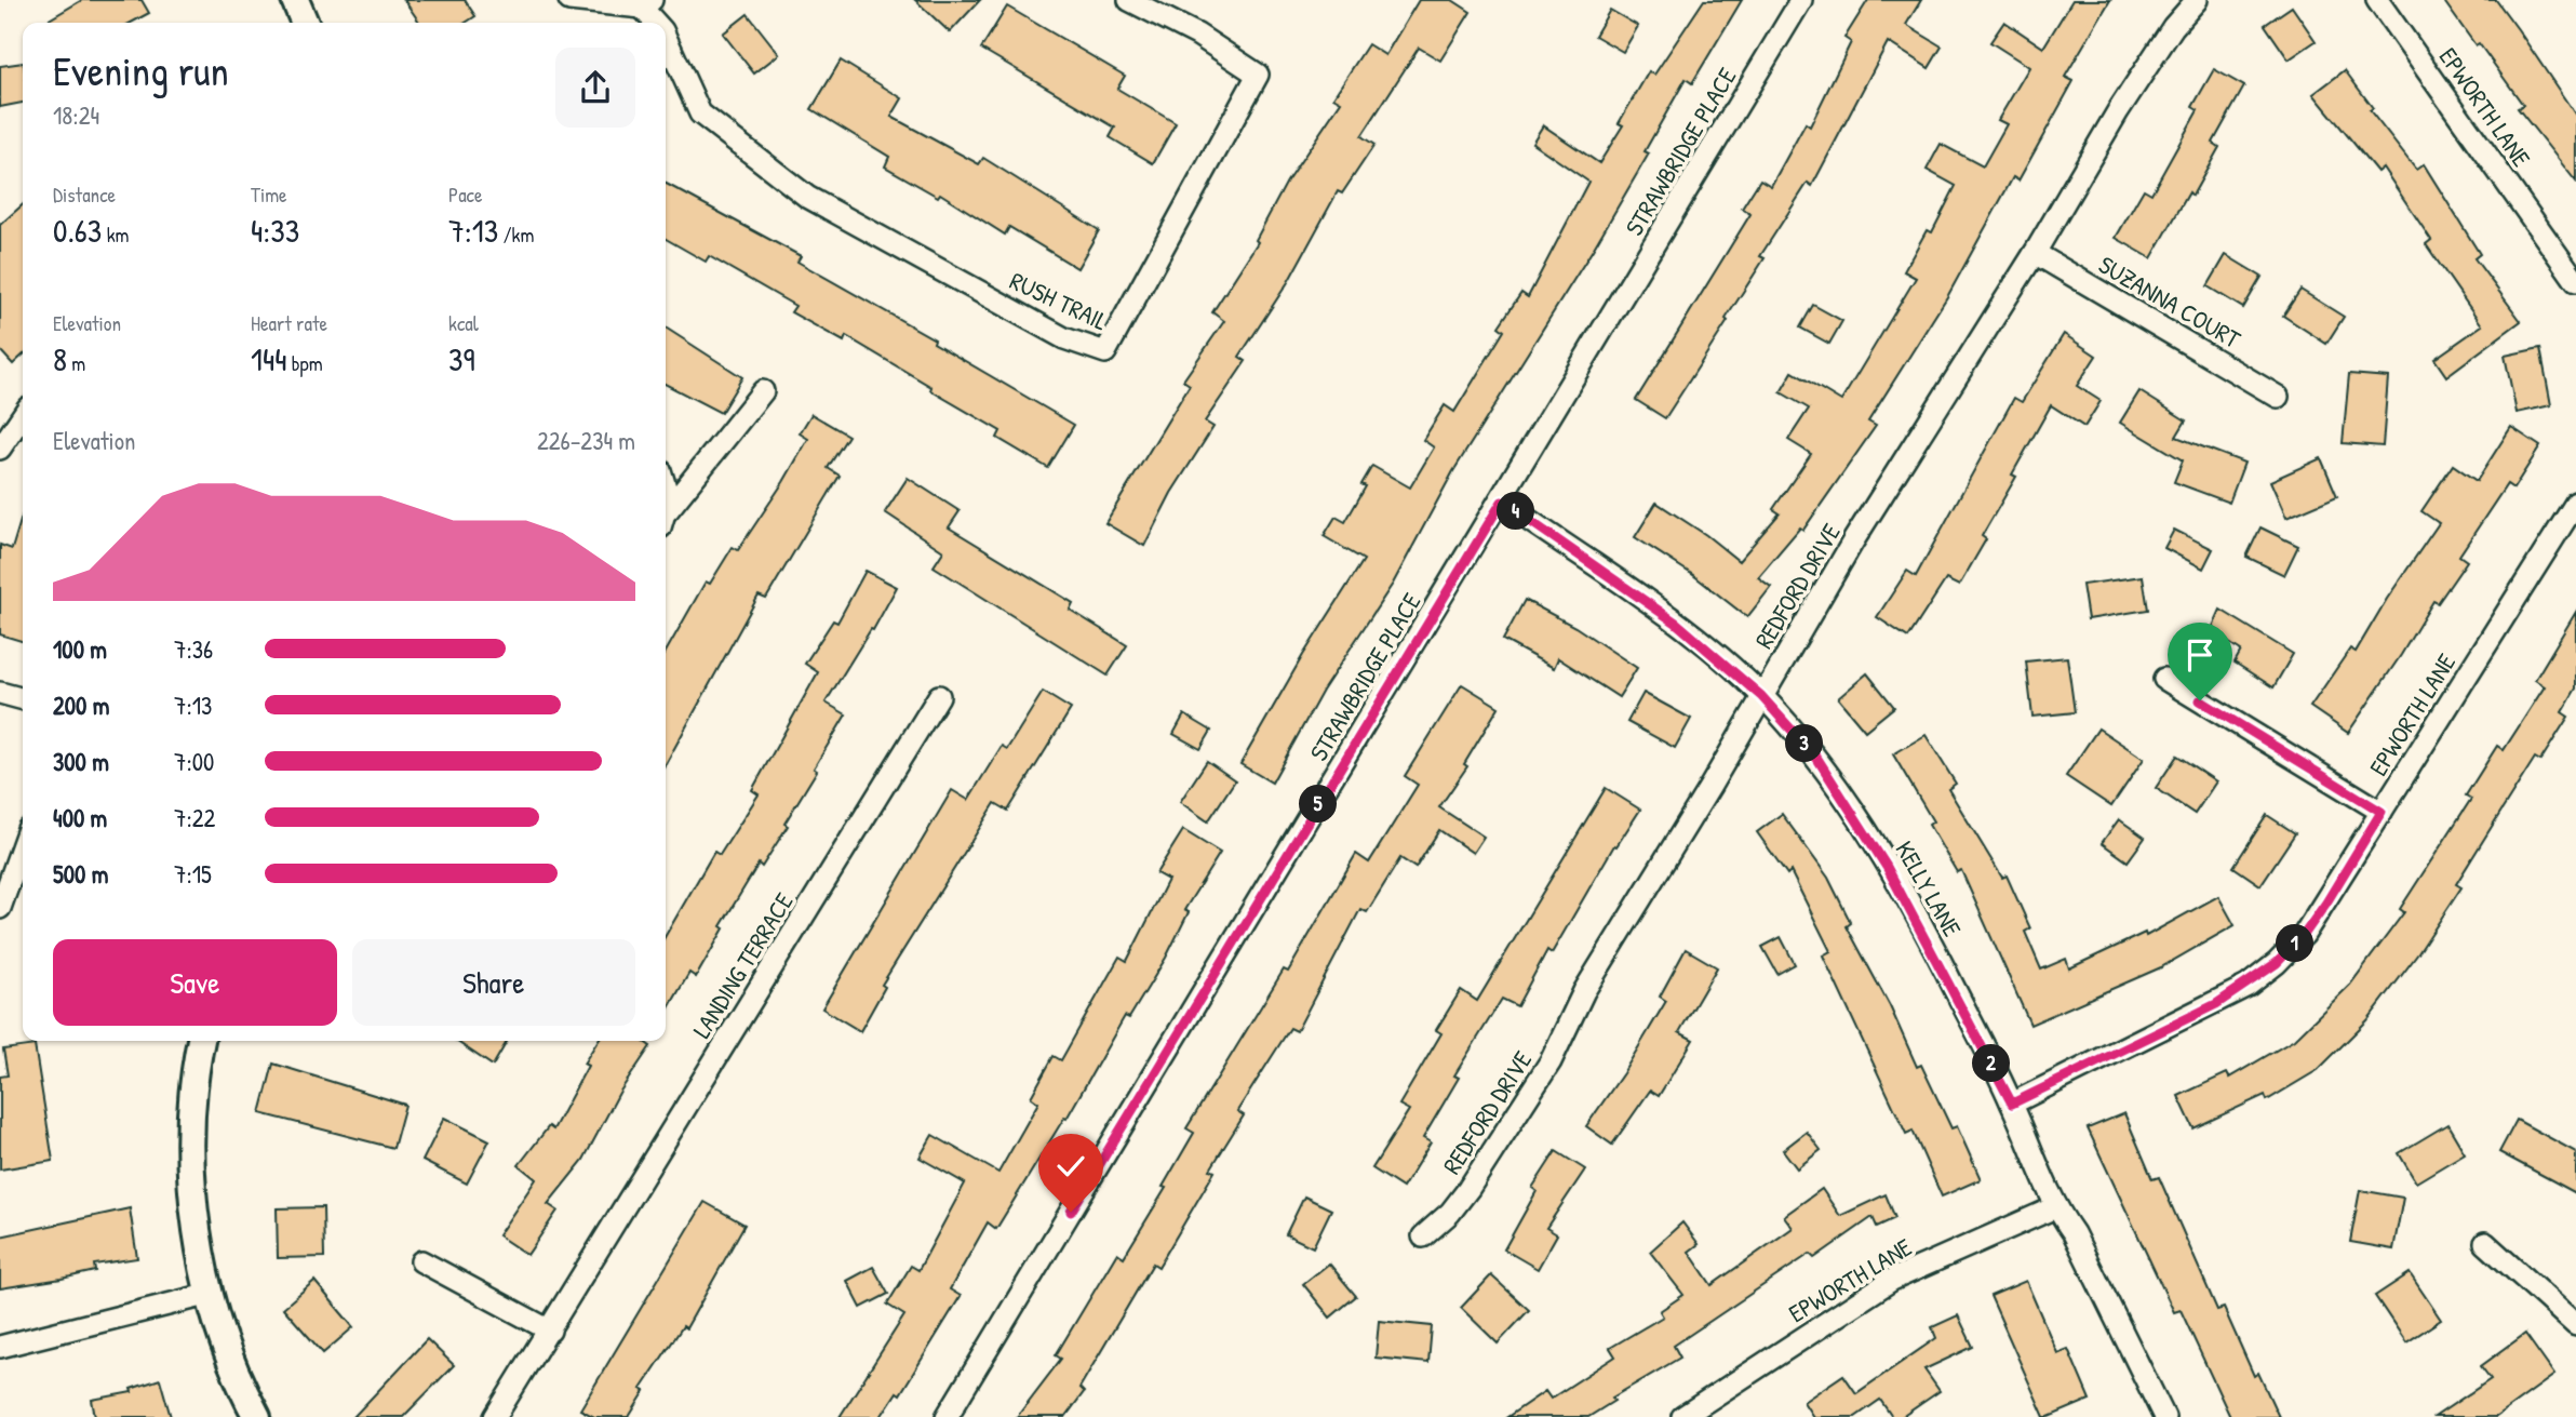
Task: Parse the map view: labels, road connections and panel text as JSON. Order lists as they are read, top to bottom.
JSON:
{
  "streets": {
    "street": [
      "EPWORTH LANE",
      "STRAWBRIDGE PLACE",
      "RUSH TRAIL",
      "SUZANNA COURT",
      "REDFORD DRIVE",
      "KELLY LANE",
      "LANDING TERRACE"
    ]
  },
  "crossings": [
    ["EPWORTH LANE", "KELLY LANE"],
    ["STRAWBRIDGE PLACE", "KELLY LANE"],
    ["SUZANNA COURT", "REDFORD DRIVE"],
    ["REDFORD DRIVE", "KELLY LANE"]
  ],
  "page": {
    "heading": ["Evening run", "18:24"],
    "stats": [
      ["Distance", "0.63 km"],
      ["Time", "4:33"],
      ["Pace", "7:13 /km"],
      ["Elevation", "8 m"],
      ["Heart rate", "144 bpm"],
      ["kcal", "39"]
    ],
    "chart": ["Elevation", "226–234 m"],
    "pins": [
      "4",
      "3",
      "5",
      "1",
      "2"
    ],
    "list": [
      {
        "name": "100 m",
        "note": "7:36"
      },
      {
        "name": "200 m",
        "note": "7:13"
      },
      {
        "name": "300 m",
        "note": "7:00"
      },
      {
        "name": "400 m",
        "note": "7:22"
      },
      {
        "name": "500 m",
        "note": "7:15"
      }
    ],
    "buttons": ["Save", "Share"]
  }
}
